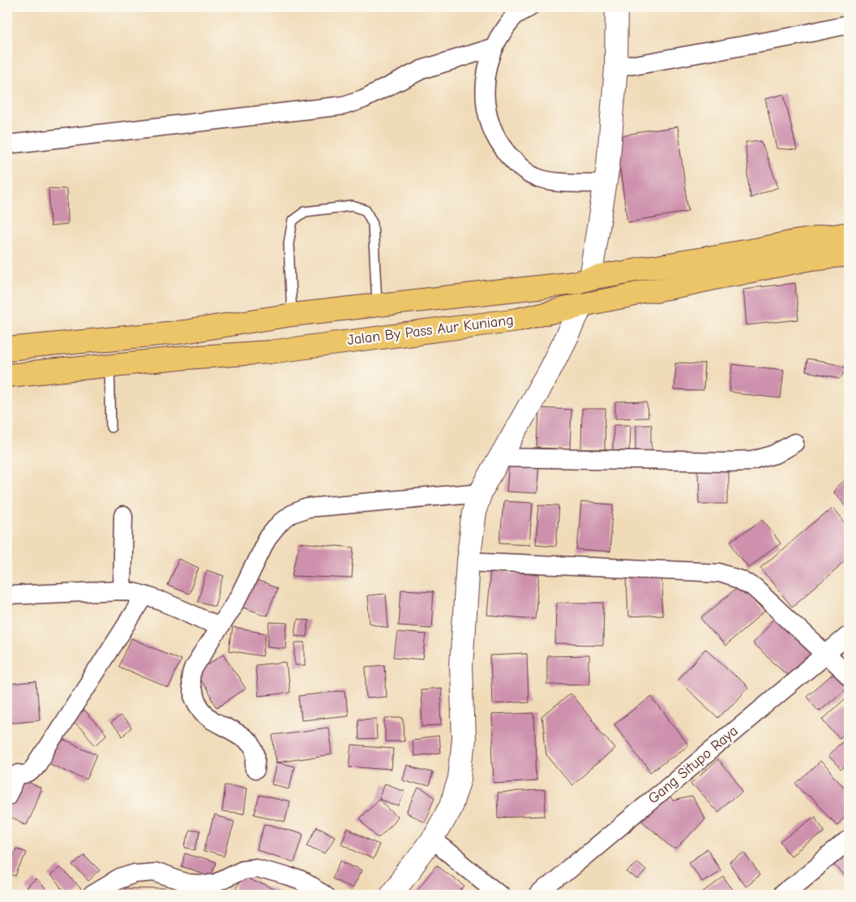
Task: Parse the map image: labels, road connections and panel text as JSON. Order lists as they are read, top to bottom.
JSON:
{
  "streets": {
    "highway": ["Jalan By Pass Aur Kuniang"],
    "street": ["Gang Situpo Raya"]
  }
}
